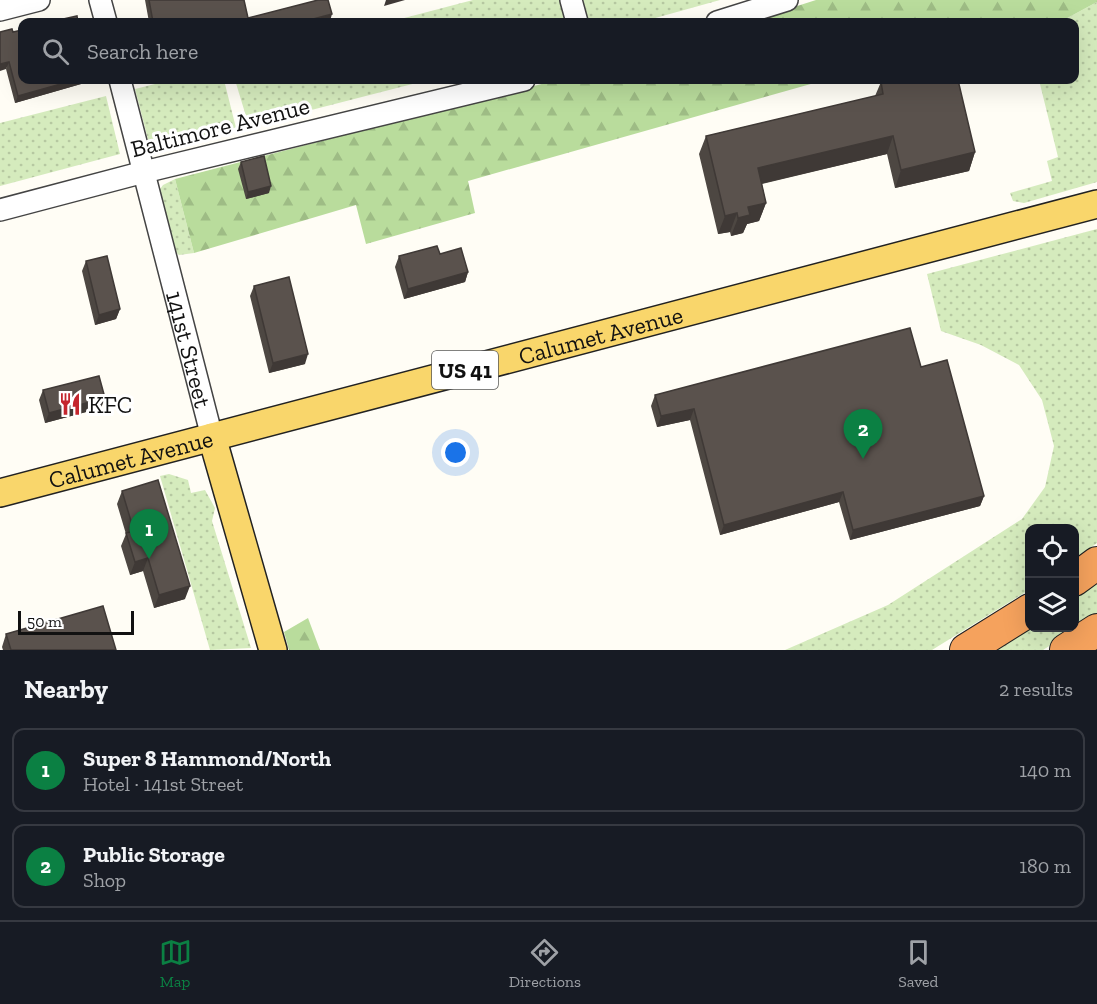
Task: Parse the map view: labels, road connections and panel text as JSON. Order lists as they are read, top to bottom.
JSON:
{
  "streets": {
    "main road": ["Calumet Avenue", "141st Street", "US 41"],
    "street": ["Baltimore Avenue"]
  },
  "crossings": [
    ["Baltimore Avenue", "141st Street"],
    ["Calumet Avenue", "141st Street"]
  ],
  "places": {
    "restaurant": ["KFC"]
  },
  "scale_bar": "50 m",
  "page": {
    "search": "Search here",
    "pins": ["2", "1"],
    "scale": "50 m",
    "heading": ["Nearby", "2 results"],
    "list": [
      {
        "mark": "1",
        "name": "Super 8 Hammond/North",
        "note": "Hotel · 141st Street",
        "value": "140 m"
      },
      {
        "mark": "2",
        "name": "Public Storage",
        "note": "Shop",
        "value": "180 m"
      }
    ],
    "nav": ["Map", "Directions", "Saved"]
  }
}
